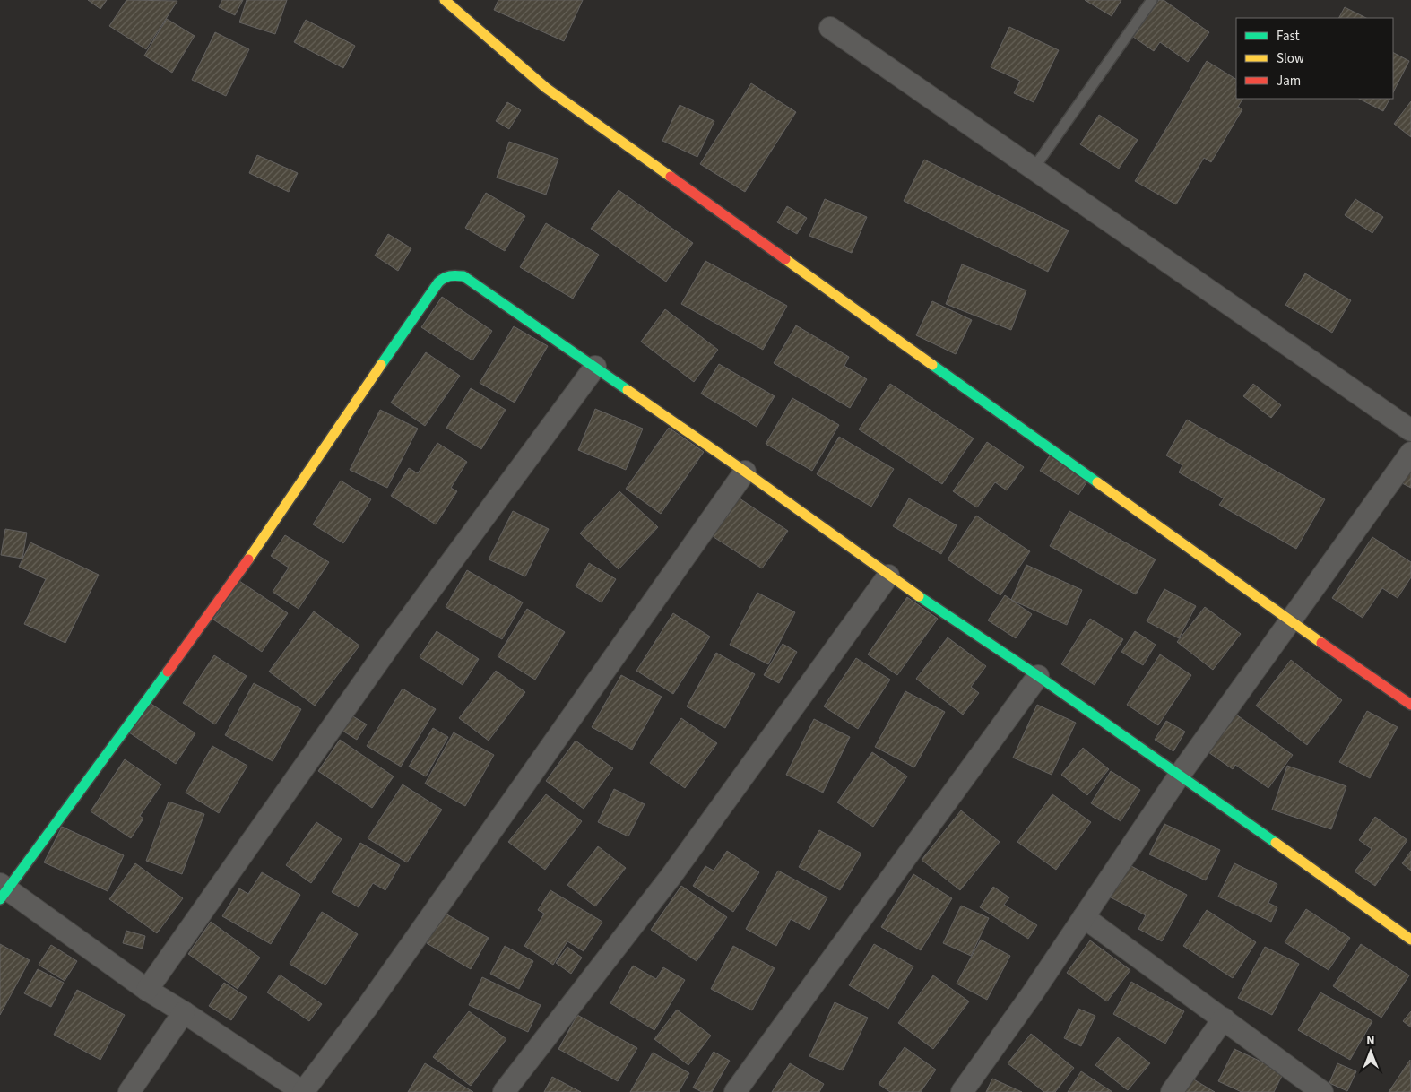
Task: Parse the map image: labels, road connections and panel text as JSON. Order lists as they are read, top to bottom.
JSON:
{
  "legend": ["Fast", "Slow", "Jam"],
  "north": "top"
}
